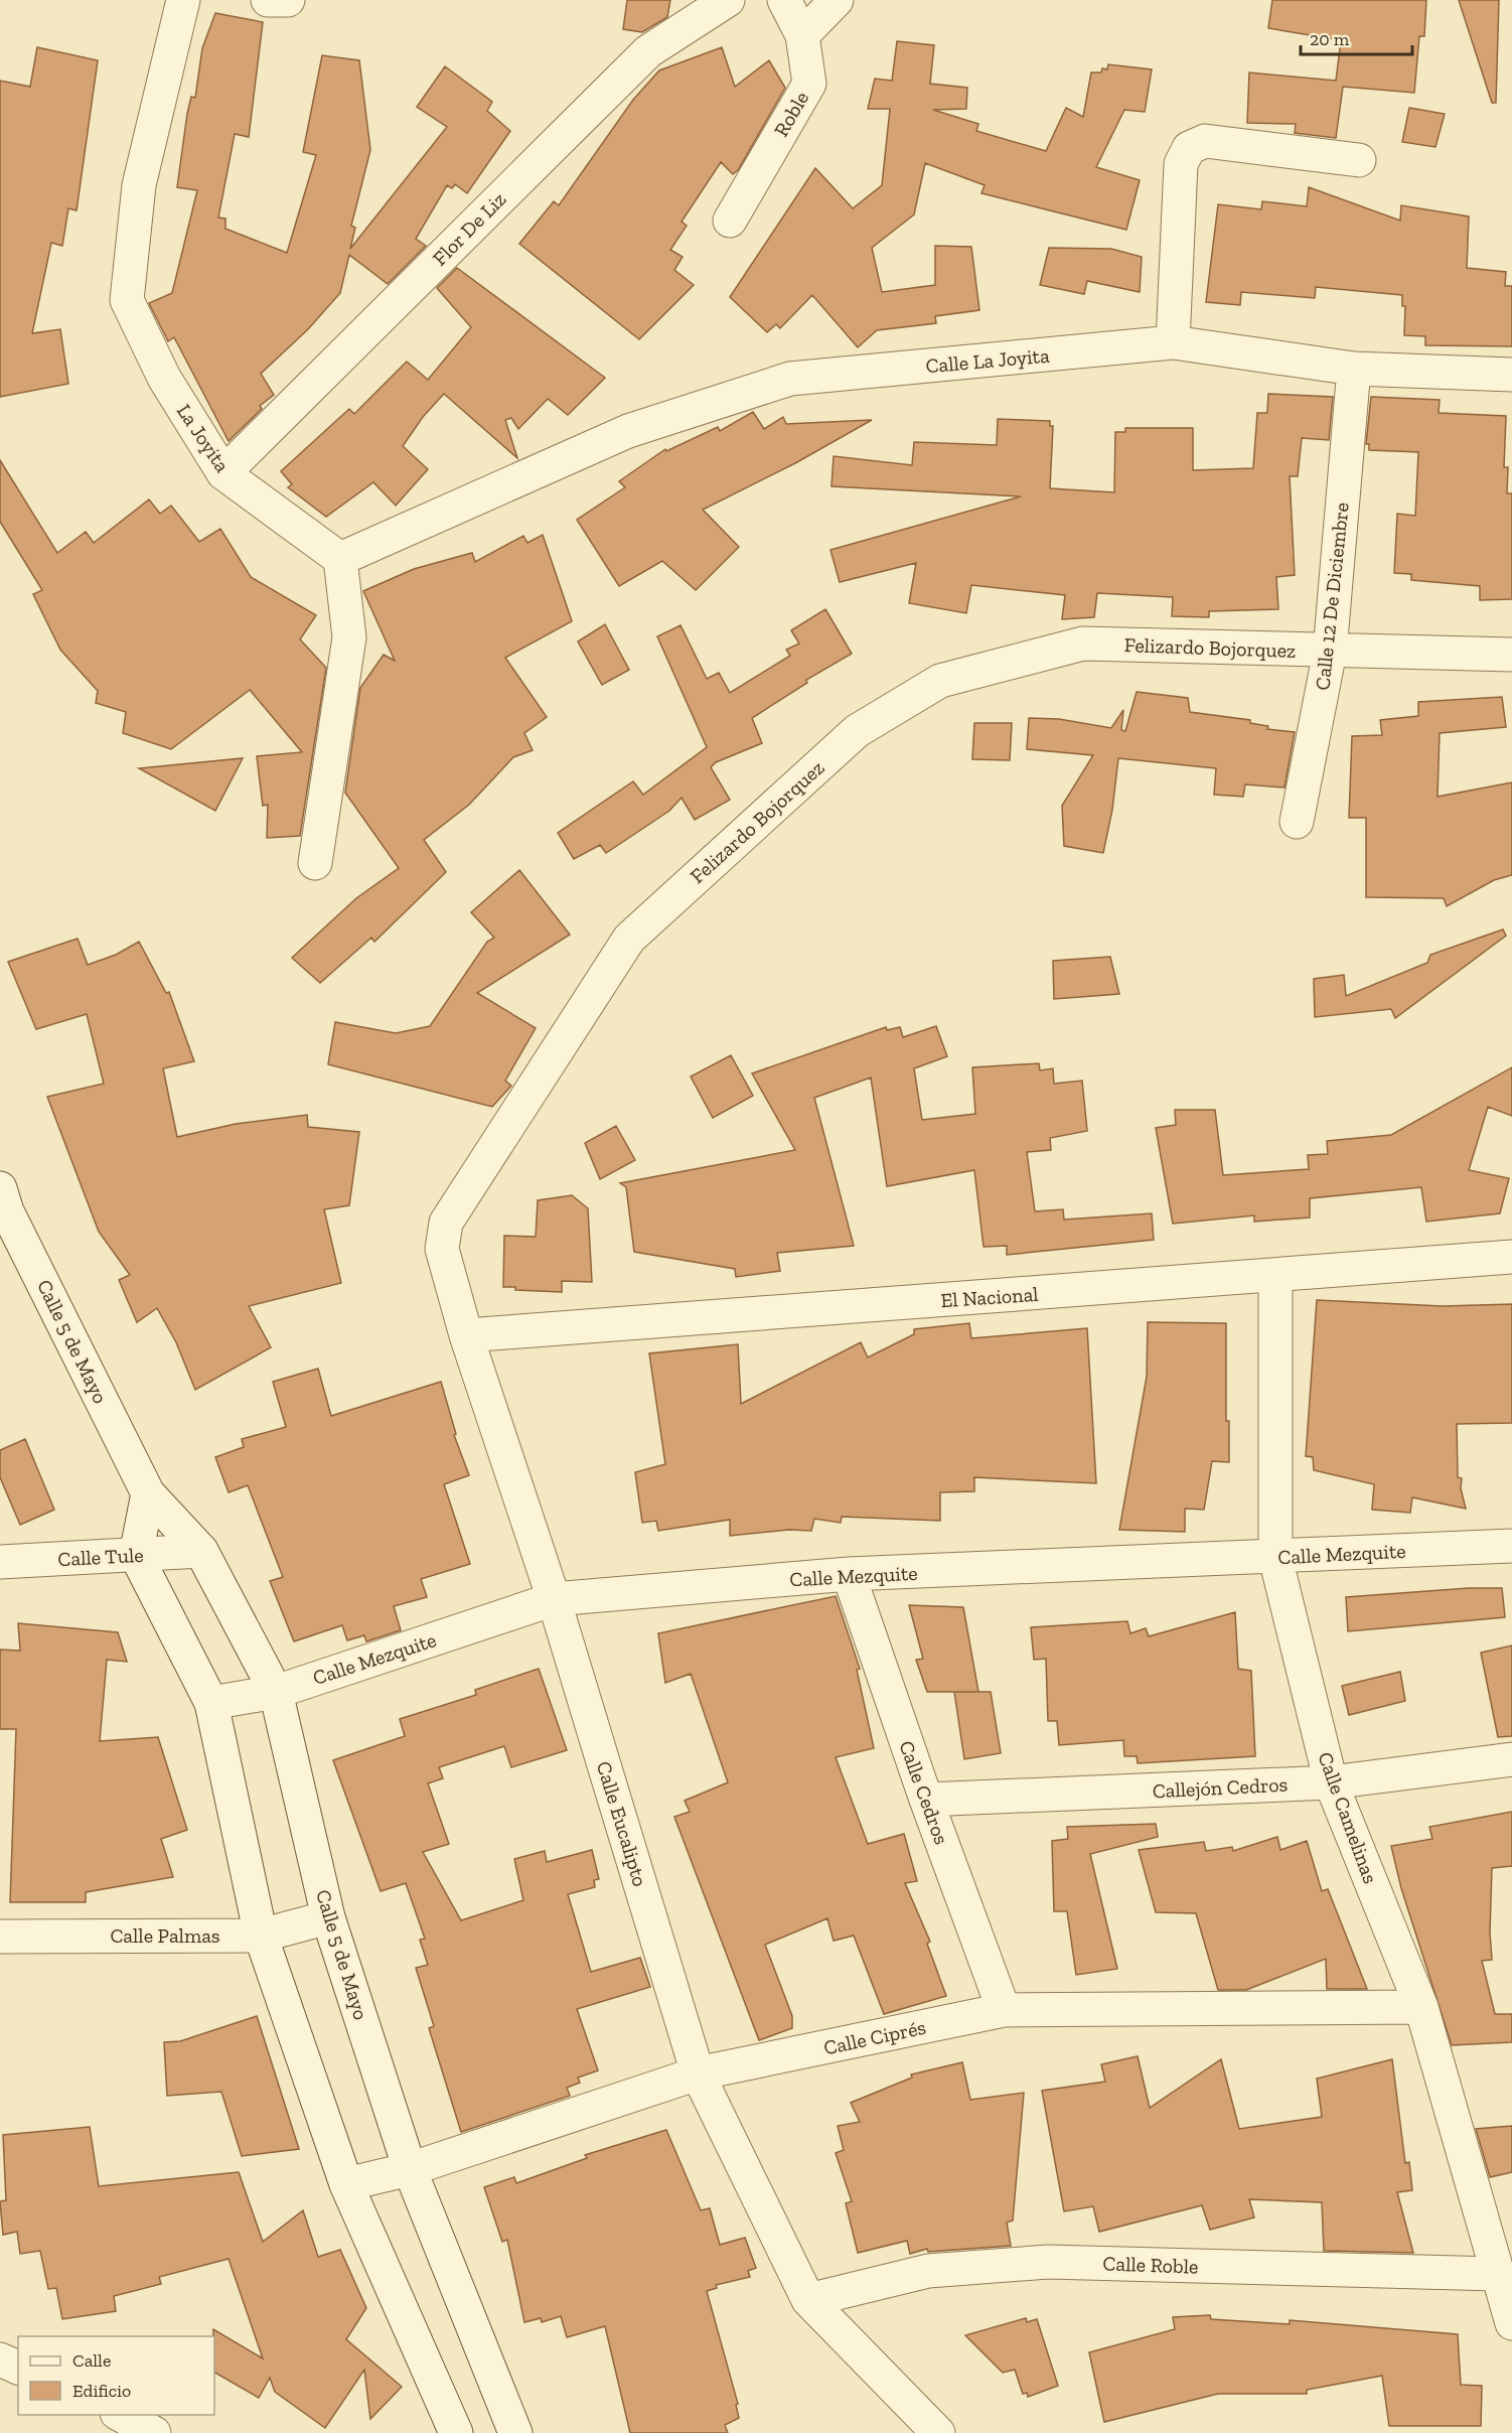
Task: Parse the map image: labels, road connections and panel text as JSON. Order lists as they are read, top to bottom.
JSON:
{
  "streets": {
    "street": [
      "Roble",
      "Flor De Liz",
      "Calle La Joyita",
      "La Joyita",
      "Calle 12 De Diciembre",
      "Felizardo Bojorquez",
      "El Nacional",
      "Calle 5 de Mayo",
      "Calle Mezquite",
      "Calle Tule",
      "Callejón Cedros",
      "Calle Cedros",
      "Calle Camelinas",
      "Calle Eucalipto",
      "Calle Palmas",
      "Calle Ciprés",
      "Calle Roble"
    ]
  },
  "crossings": [
    ["Flor De Liz", "La Joyita"],
    ["Calle La Joyita", "La Joyita"],
    ["Calle La Joyita", "Calle 12 De Diciembre"],
    ["Calle 12 De Diciembre", "Felizardo Bojorquez"],
    ["Felizardo Bojorquez", "El Nacional"],
    ["Felizardo Bojorquez", "Calle Eucalipto"],
    ["El Nacional", "Calle Camelinas"],
    ["El Nacional", "Calle Eucalipto"],
    ["Calle 5 de Mayo", "Calle Mezquite"],
    ["Calle 5 de Mayo", "Calle Tule"],
    ["Calle 5 de Mayo", "Calle Palmas"],
    ["Calle 5 de Mayo", "Calle Ciprés"],
    ["Calle Mezquite", "Calle Cedros"],
    ["Calle Mezquite", "Calle Camelinas"],
    ["Calle Mezquite", "Calle Eucalipto"],
    ["Callejón Cedros", "Calle Cedros"],
    ["Callejón Cedros", "Calle Camelinas"],
    ["Calle Cedros", "Calle Ciprés"],
    ["Calle Camelinas", "Calle Ciprés"],
    ["Calle Camelinas", "Calle Roble"],
    ["Calle Eucalipto", "Calle Ciprés"],
    ["Calle Eucalipto", "Calle Roble"]
  ],
  "legend": ["Calle", "Edificio"],
  "scale_bar": "20 m"
}
